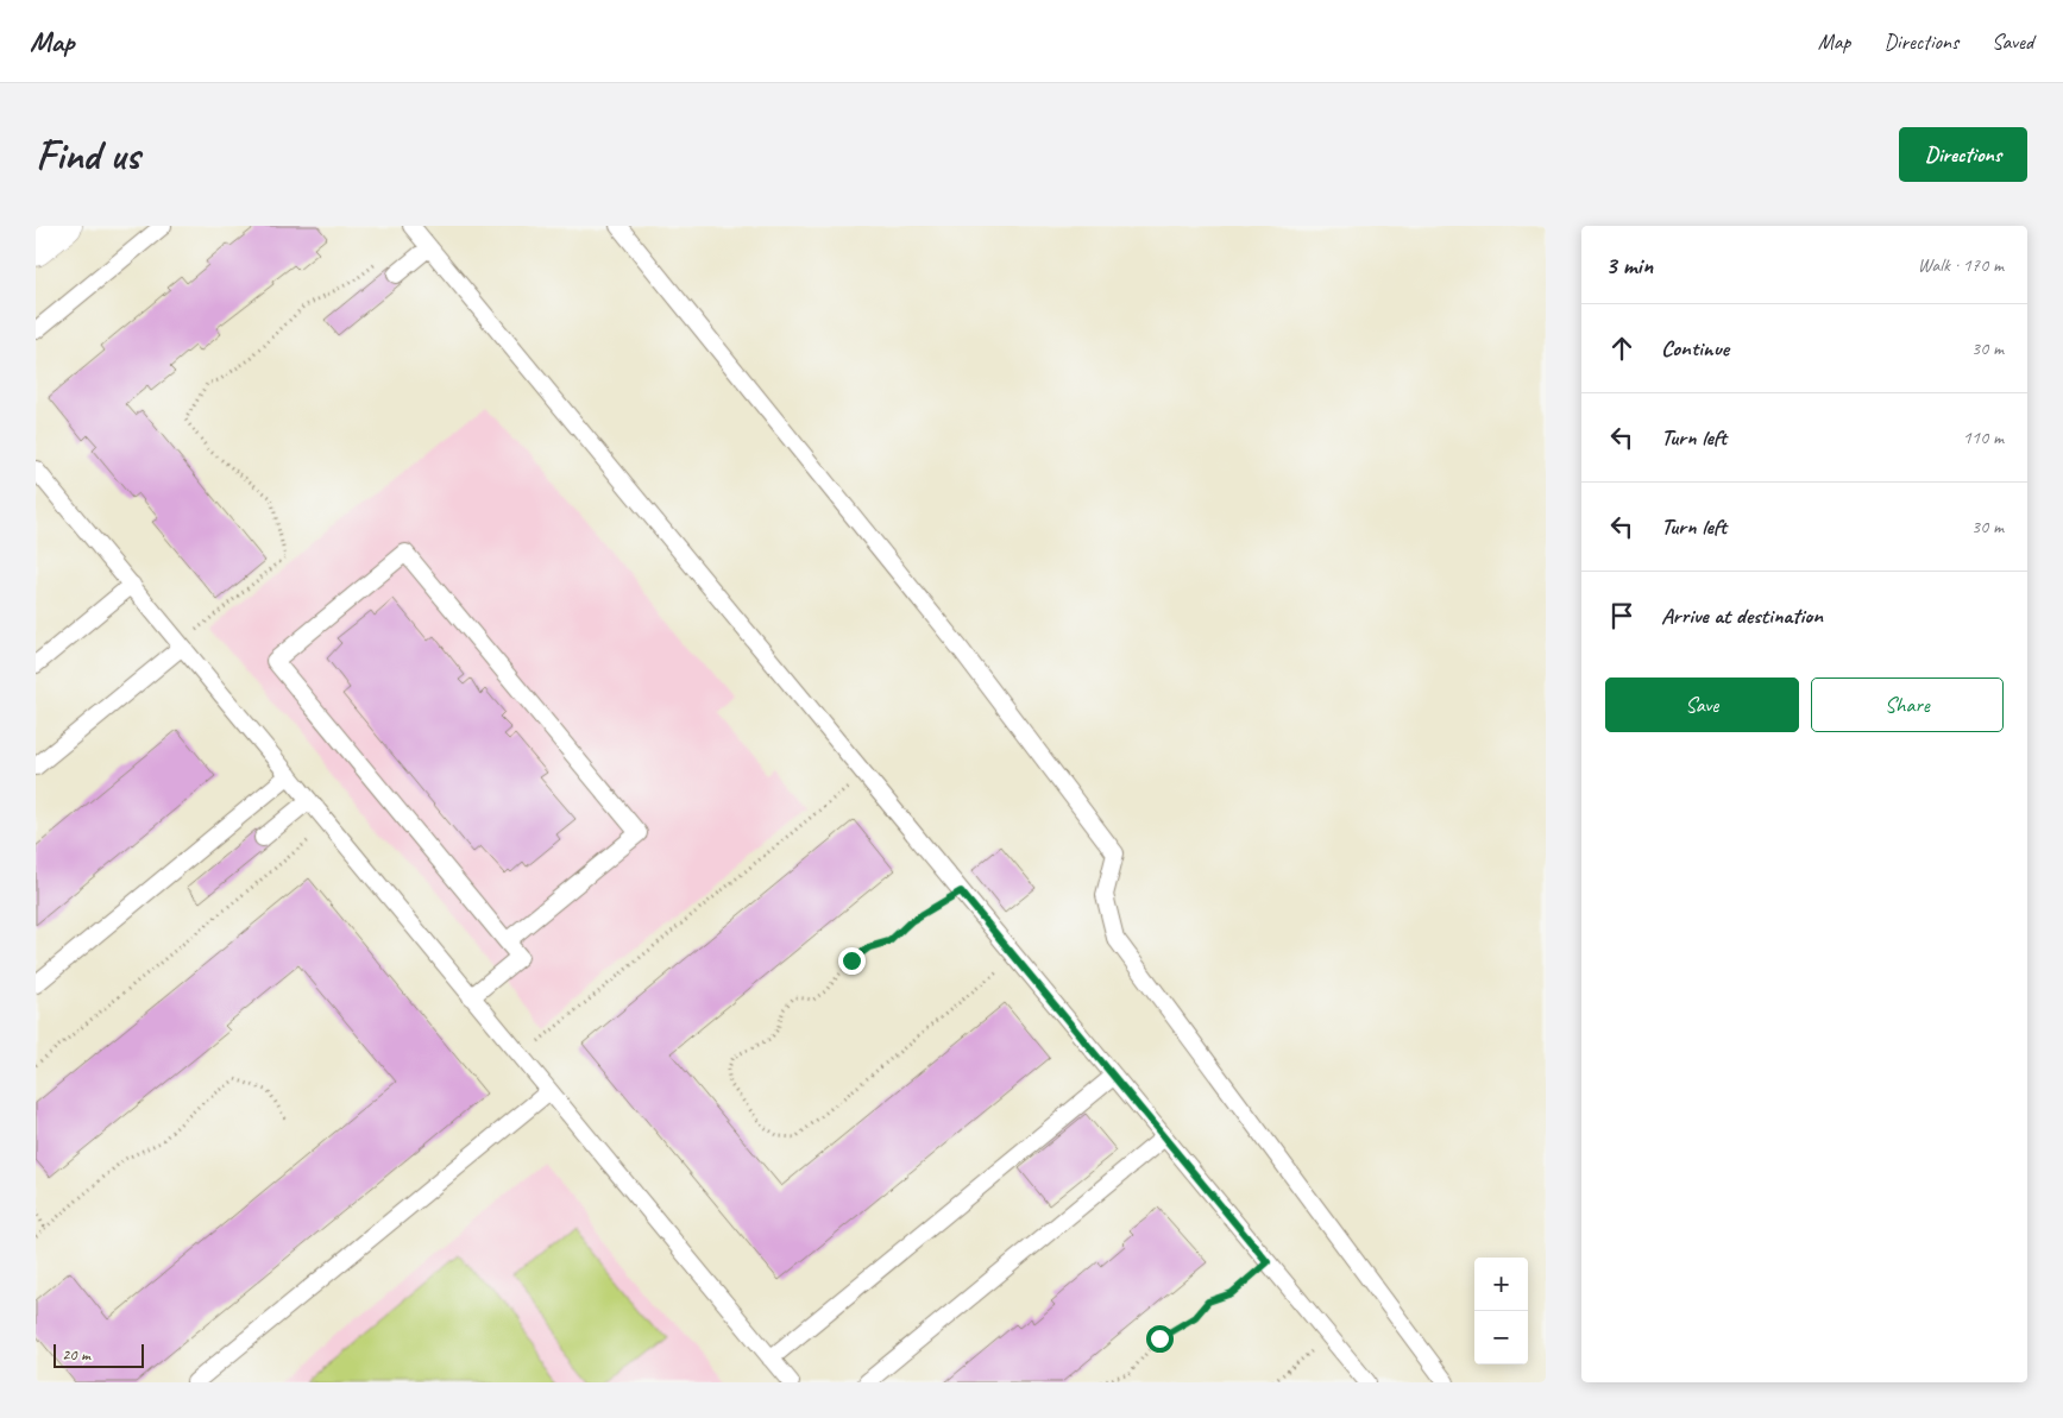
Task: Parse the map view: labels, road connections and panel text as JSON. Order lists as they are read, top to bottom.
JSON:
{
  "scale_bar": "20 m",
  "page": {
    "header": "Map",
    "nav": ["Map", "Directions", "Saved"],
    "buttons": [
      "Directions",
      ["Save", "Share"]
    ],
    "title": "Find us",
    "heading": ["3 min", "Walk · 170 m"],
    "list": [
      ["Continue", "30 m"],
      ["Turn left", "110 m"],
      ["Turn left", "30 m"],
      "Arrive at destination"
    ],
    "map_buttons": ["+", "−"],
    "scale": "20 m"
  }
}
